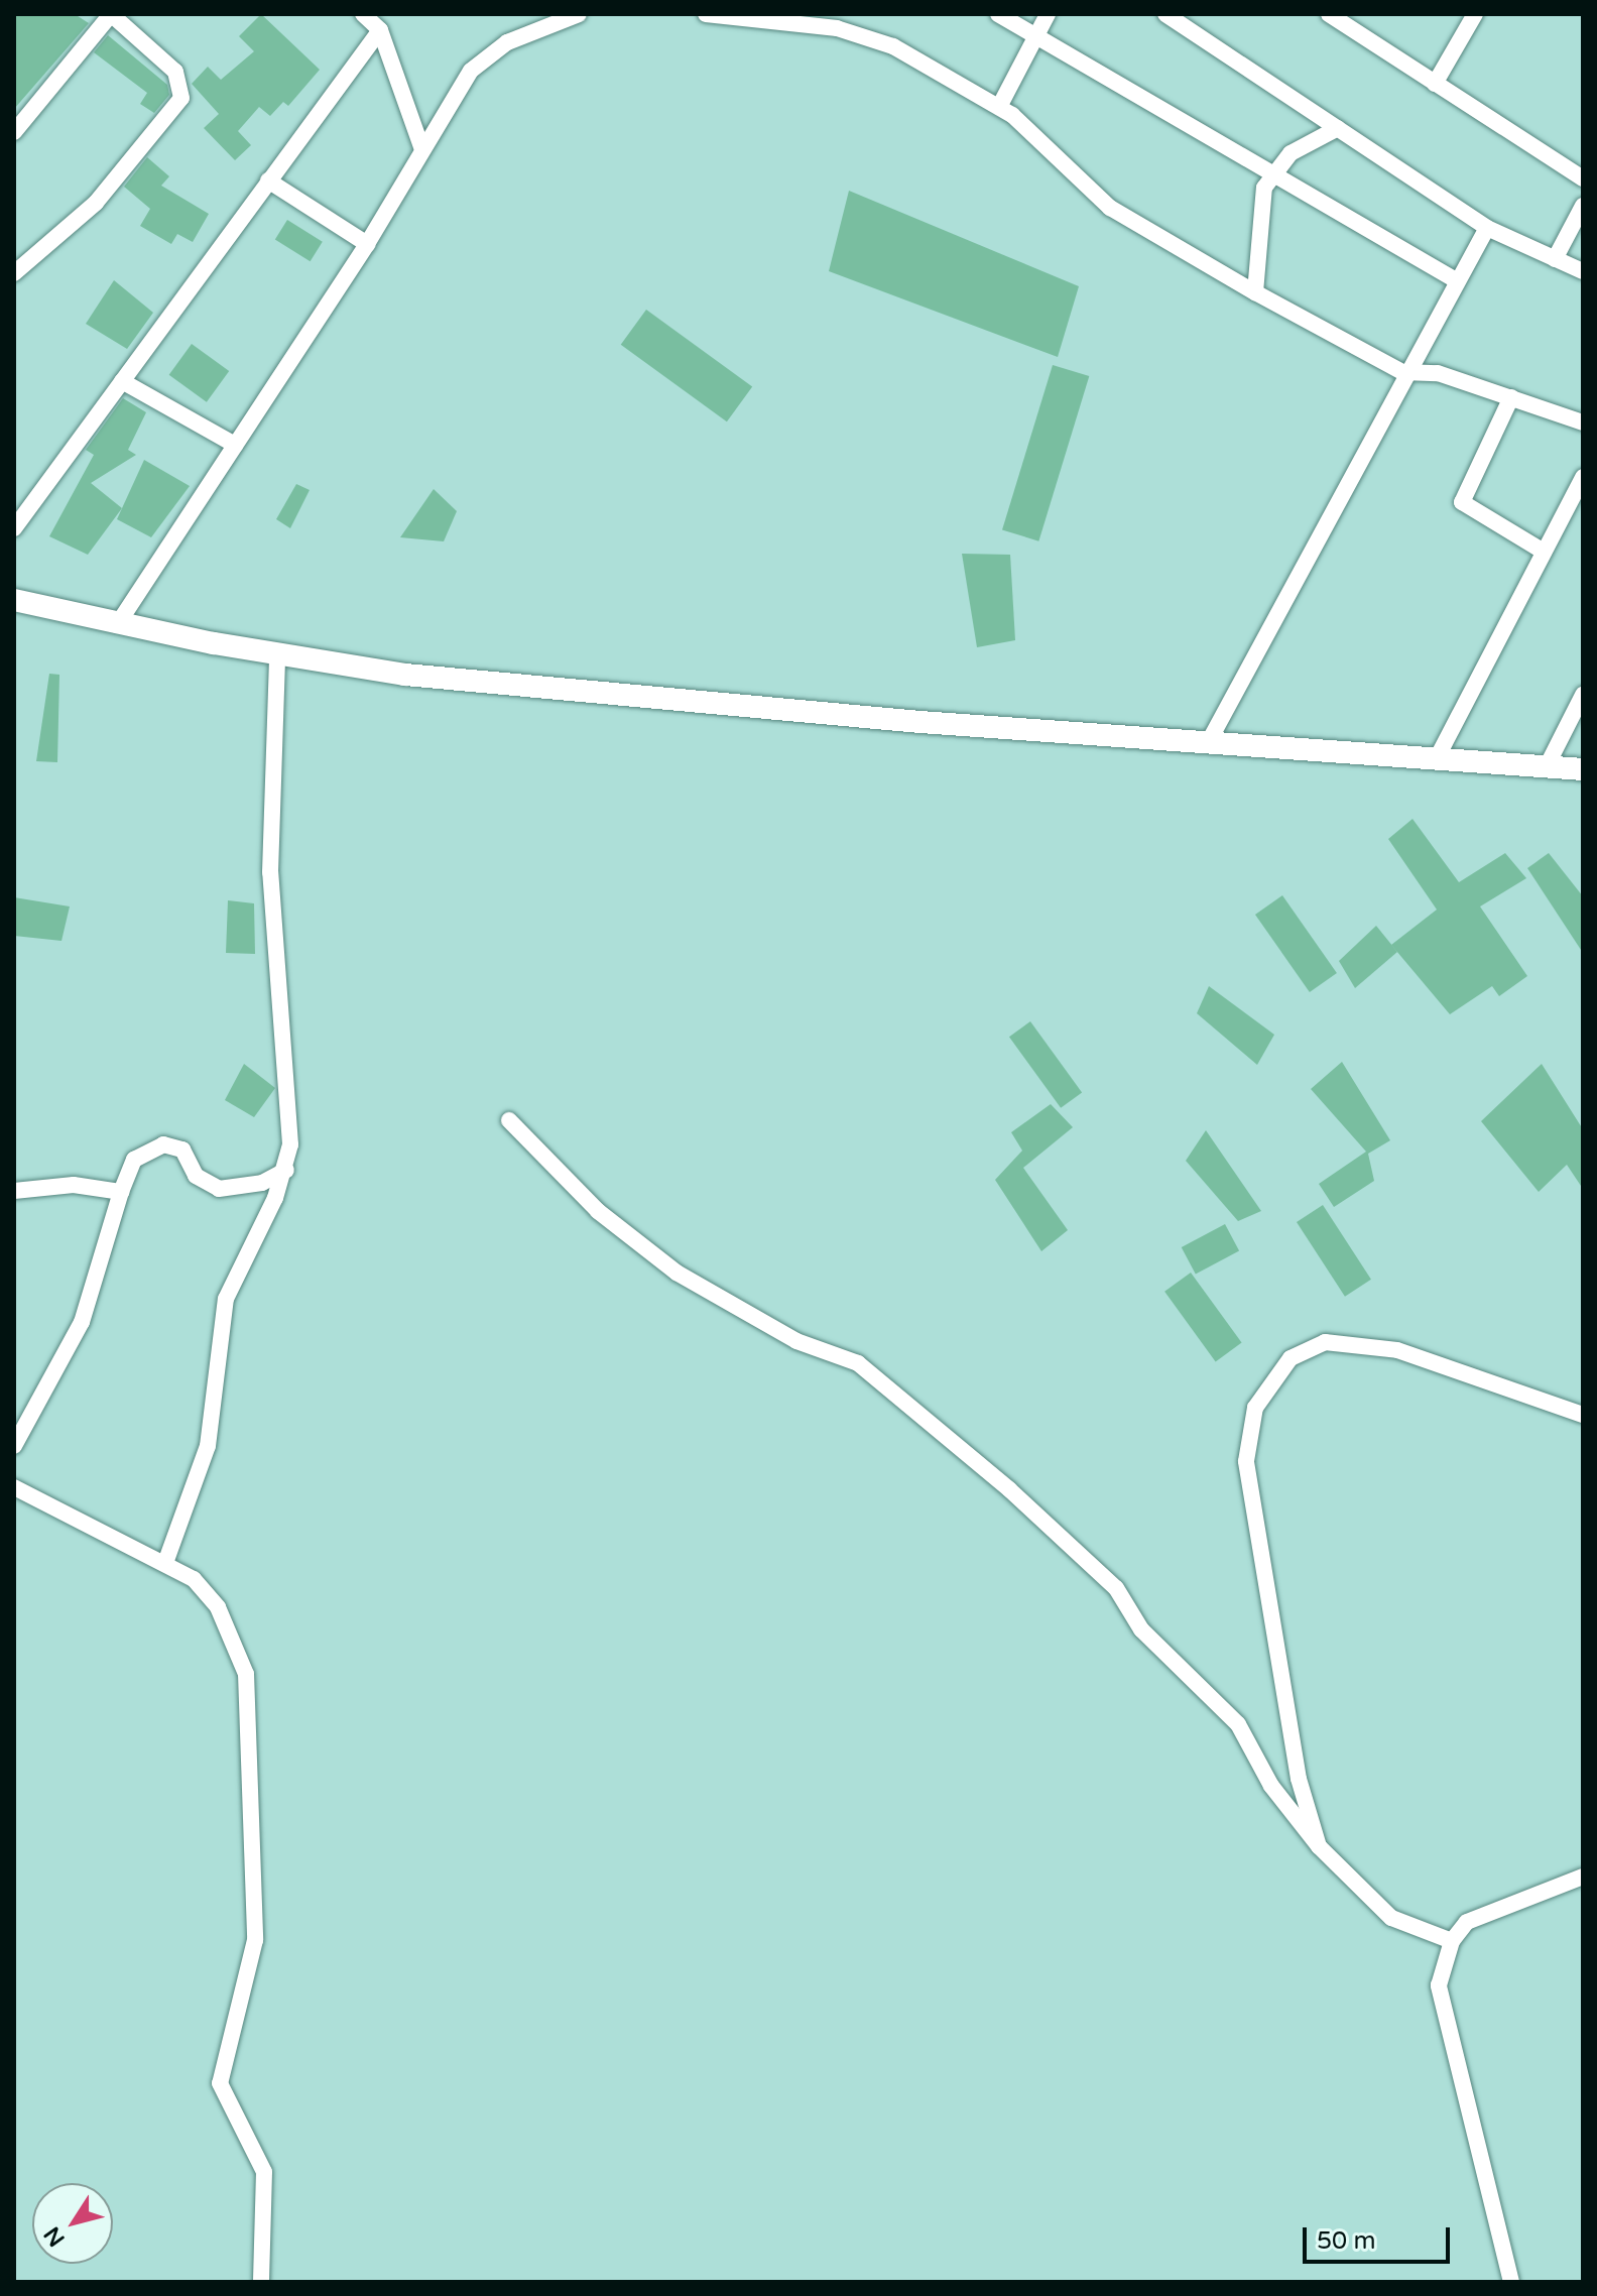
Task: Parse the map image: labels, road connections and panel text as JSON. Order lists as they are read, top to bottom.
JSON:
{
  "scale_bar": "50 m",
  "north": "bottom left"
}
